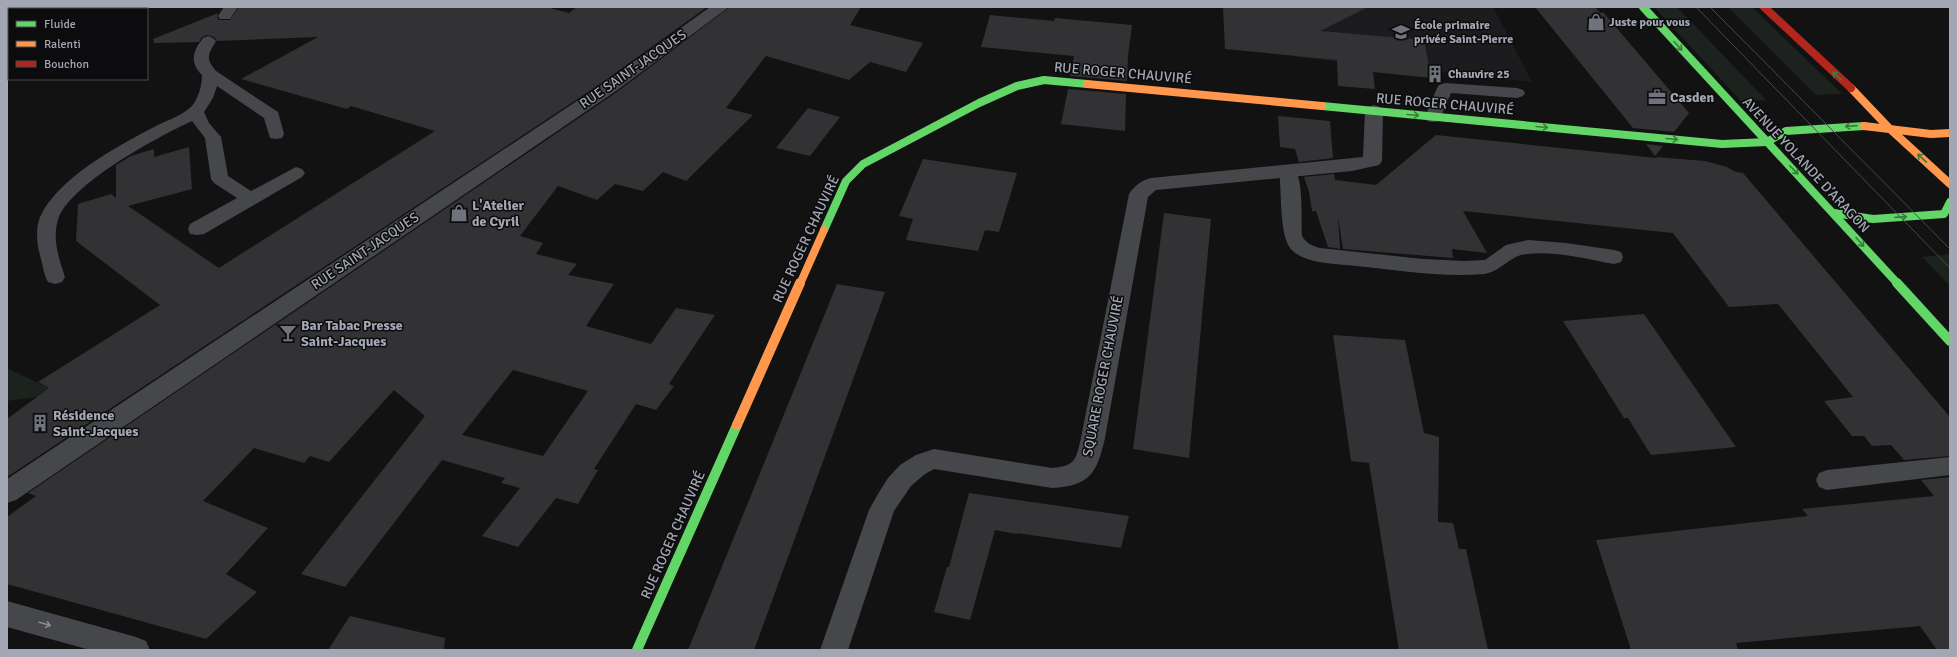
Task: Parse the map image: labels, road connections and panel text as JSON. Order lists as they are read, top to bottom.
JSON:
{
  "streets": {
    "street": [
      "RUE SAINT-JACQUES",
      "RUE ROGER CHAUVIRÉ",
      "AVENUE YOLANDE D’ARAGON",
      "SQUARE ROGER CHAUVIRÉ"
    ]
  },
  "crossings": [
    ["RUE ROGER CHAUVIRÉ", "AVENUE YOLANDE D’ARAGON"],
    ["RUE ROGER CHAUVIRÉ", "SQUARE ROGER CHAUVIRÉ"]
  ],
  "one_way": ["AVENUE YOLANDE D’ARAGON"],
  "places": {
    "shop": ["Juste pour vous", "L'Atelier de Cyril"],
    "school or university": ["École primaire privée Saint-Pierre"],
    "building": ["Chauvire 25", "Résidence Saint-Jacques"],
    "office": ["Casden"],
    "bar": ["Bar Tabac Presse Saint-Jacques"]
  },
  "legend": ["Fluide", "Ralenti", "Bouchon"]
}
